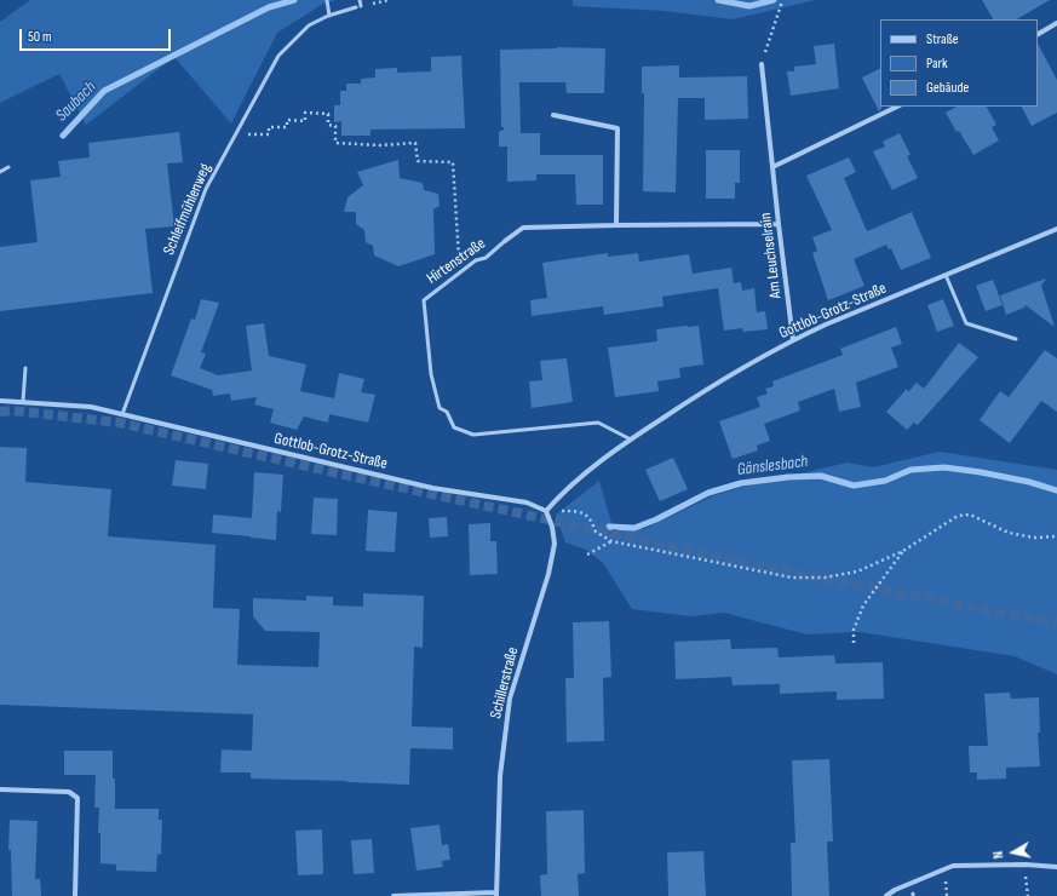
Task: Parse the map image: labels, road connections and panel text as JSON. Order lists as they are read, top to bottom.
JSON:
{
  "streets": {
    "street": [
      "Am Leuchselrain",
      "Hirtenstraße",
      "Gottlob-Grotz-Straße",
      "Schillerstraße"
    ],
    "lane": ["Schleifmühlenweg"]
  },
  "crossings": [
    ["Schleifmühlenweg", "Gottlob-Grotz-Straße"],
    ["Am Leuchselrain", "Hirtenstraße"],
    ["Am Leuchselrain", "Gottlob-Grotz-Straße"],
    ["Hirtenstraße", "Gottlob-Grotz-Straße"],
    ["Gottlob-Grotz-Straße", "Schillerstraße"]
  ],
  "water": ["Saubach", "Gänslesbach"],
  "legend": ["Straße", "Park", "Gebäude"],
  "scale_bar": "50 m",
  "north": "left"
}
